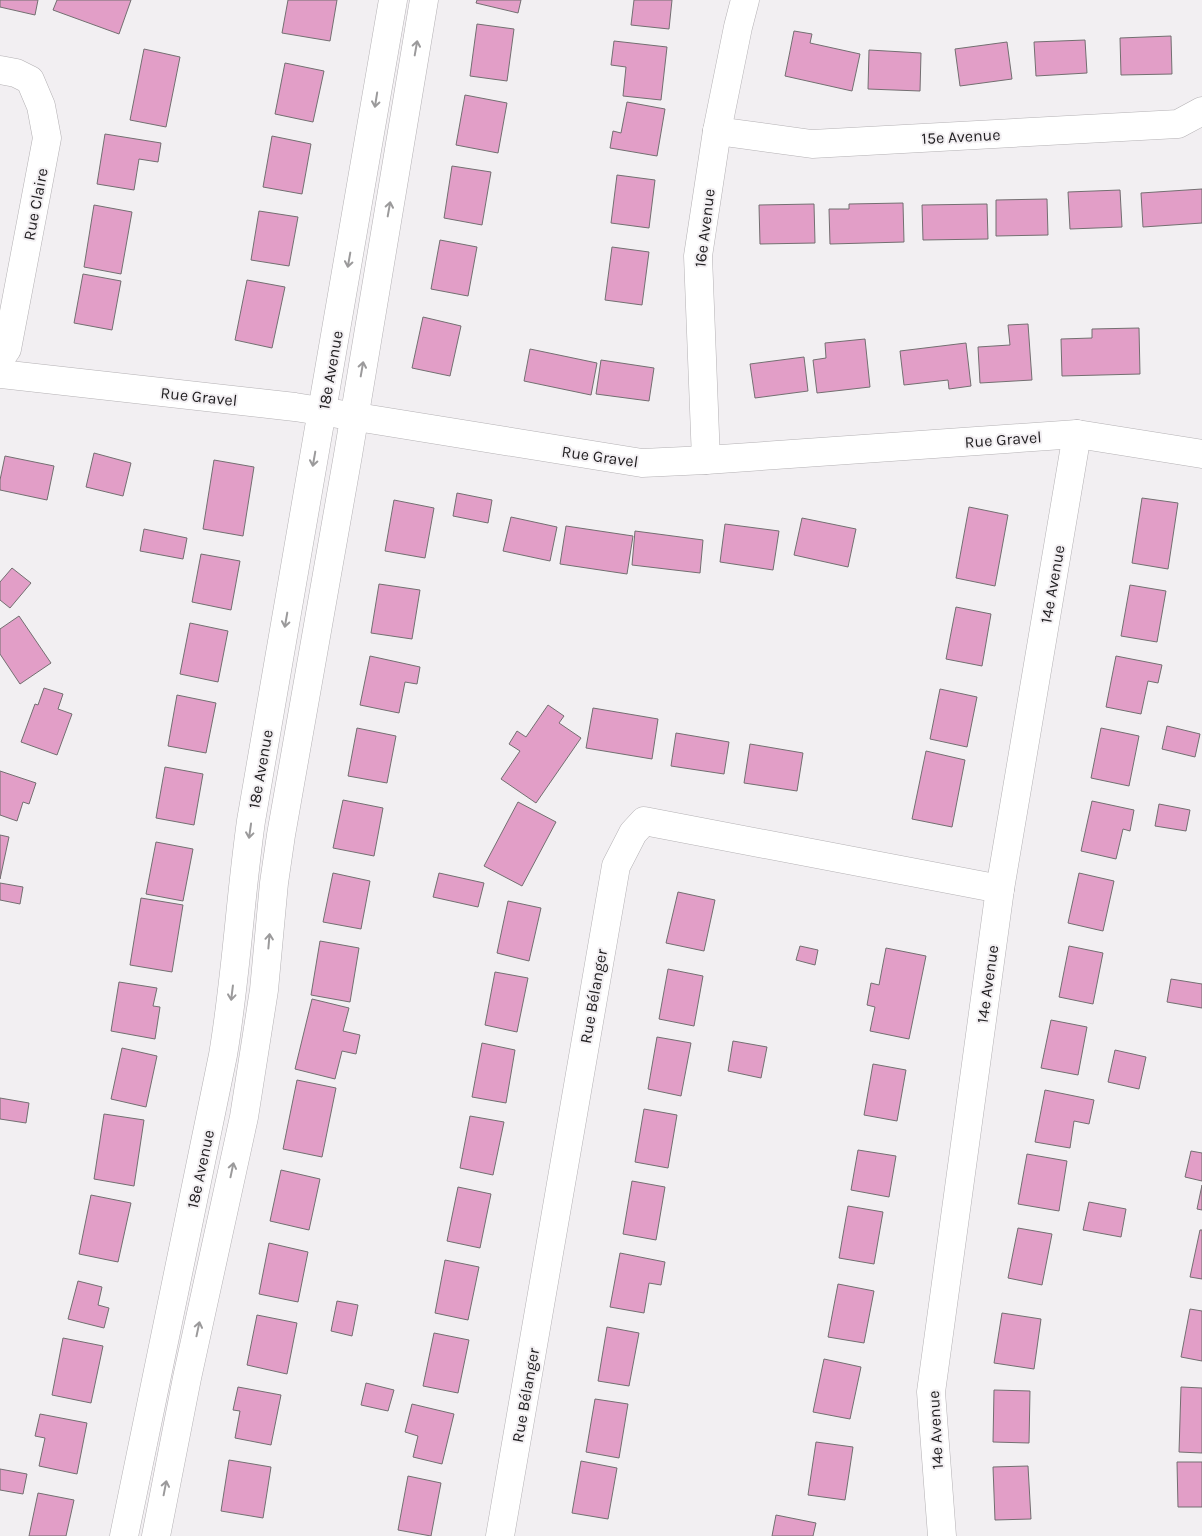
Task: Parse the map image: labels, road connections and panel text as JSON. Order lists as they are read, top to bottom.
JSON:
{
  "streets": {
    "street": [
      "15e Avenue",
      "Rue Claire",
      "16e Avenue",
      "18e Avenue",
      "Rue Gravel",
      "14e Avenue",
      "Rue Bélanger"
    ]
  },
  "crossings": [
    ["15e Avenue", "16e Avenue"],
    ["16e Avenue", "Rue Gravel"],
    ["18e Avenue", "Rue Gravel"],
    ["Rue Gravel", "14e Avenue"],
    ["14e Avenue", "Rue Bélanger"]
  ]
}
